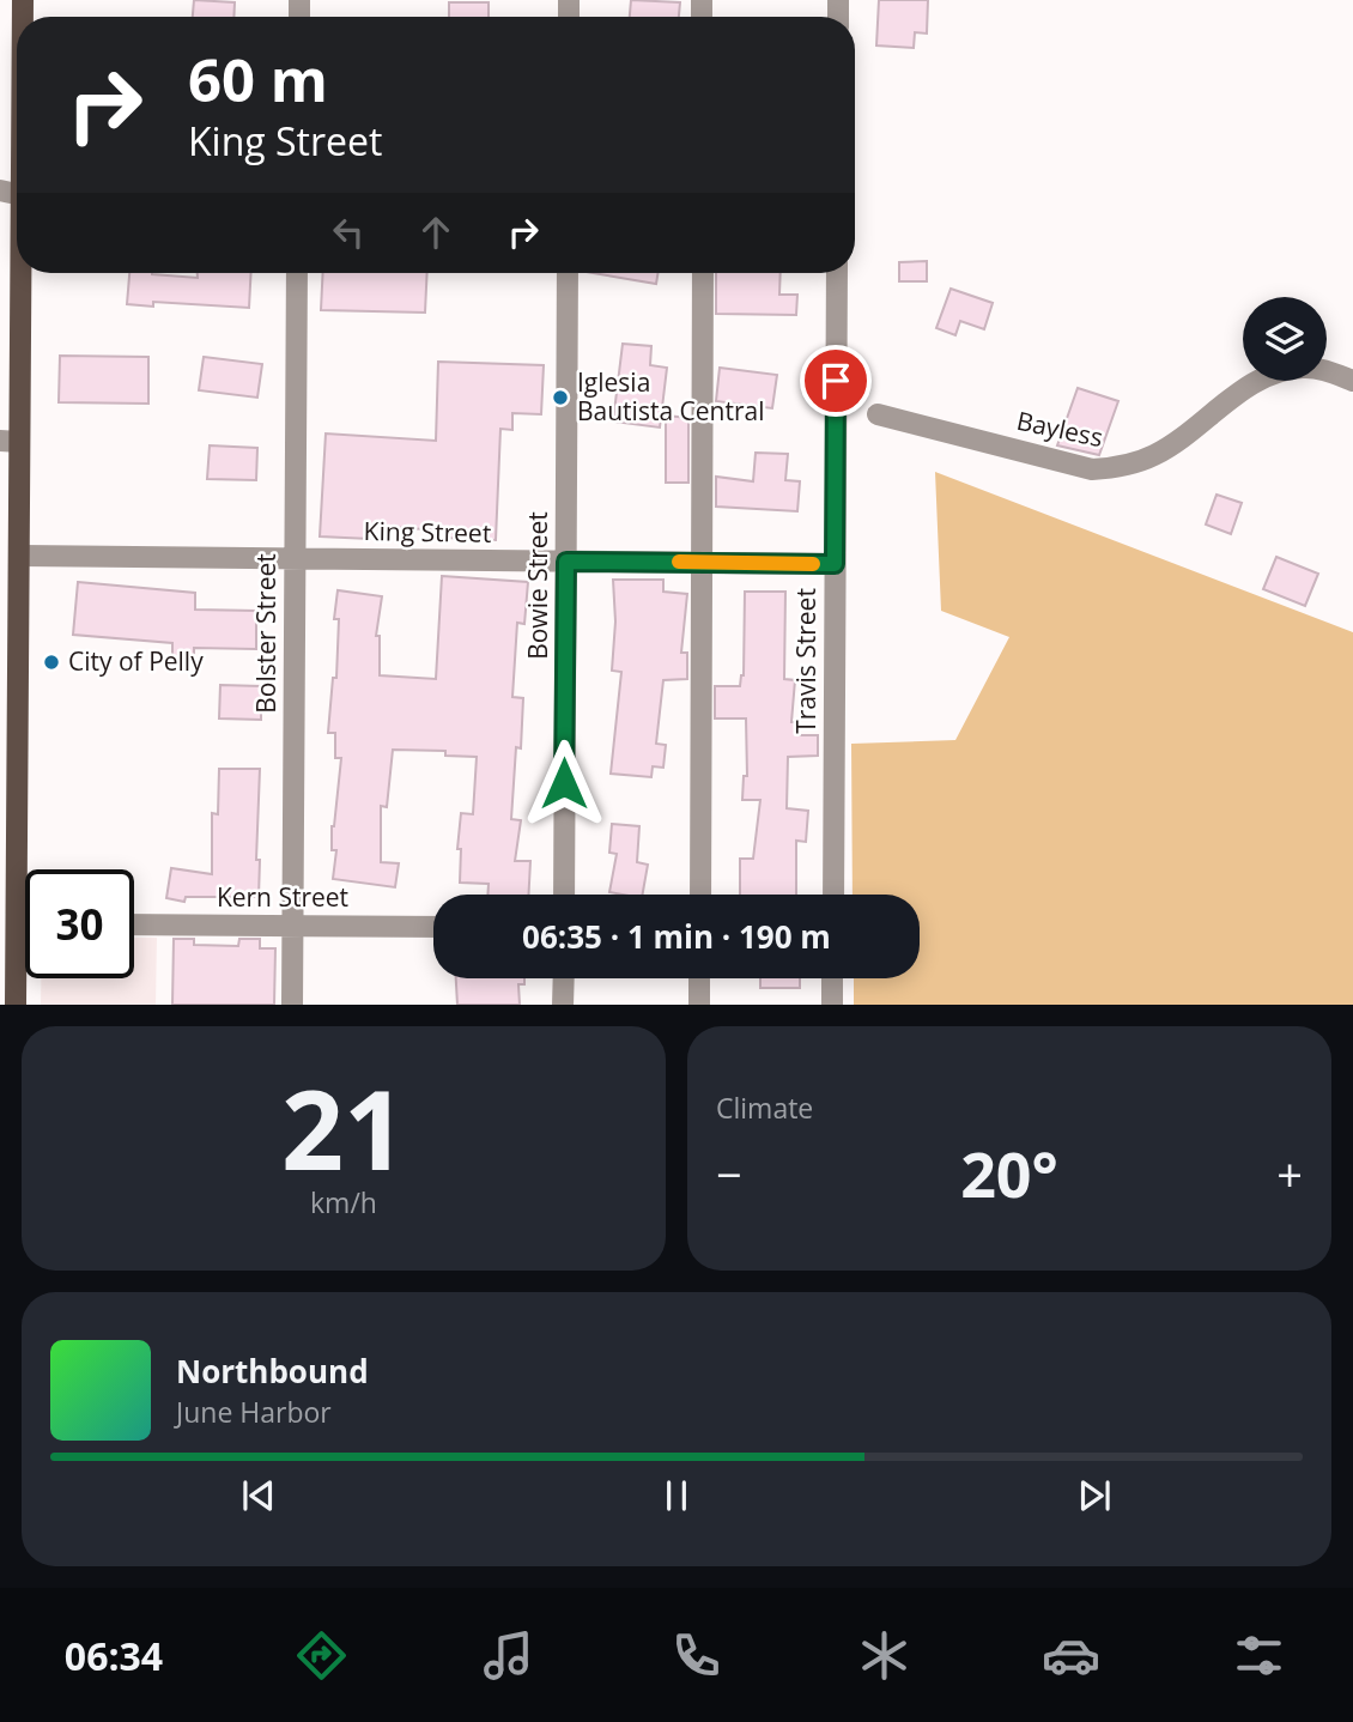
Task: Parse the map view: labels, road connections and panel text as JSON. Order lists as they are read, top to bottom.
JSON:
{
  "streets": {
    "street": [
      "Bayless",
      "King Street",
      "Bowie Street",
      "Bolster Street",
      "Travis Street",
      "Kern Street"
    ]
  },
  "crossings": [
    ["King Street", "Bowie Street"],
    ["King Street", "Bolster Street"],
    ["King Street", "Travis Street"],
    ["Bolster Street", "Kern Street"]
  ],
  "places": ["Iglesia Bautista Central", "City of Pelly"],
  "page": {
    "turn": ["60 m", "King Street"],
    "limit": "30",
    "trip": "06:35 · 1 min · 190 m",
    "tile": [
      ["21", "km/h"],
      "Climate"
    ],
    "heat": ["−", "20°", "+"],
    "song": ["Northbound", "June Harbor"],
    "tabs": "06:34"
  }
}
